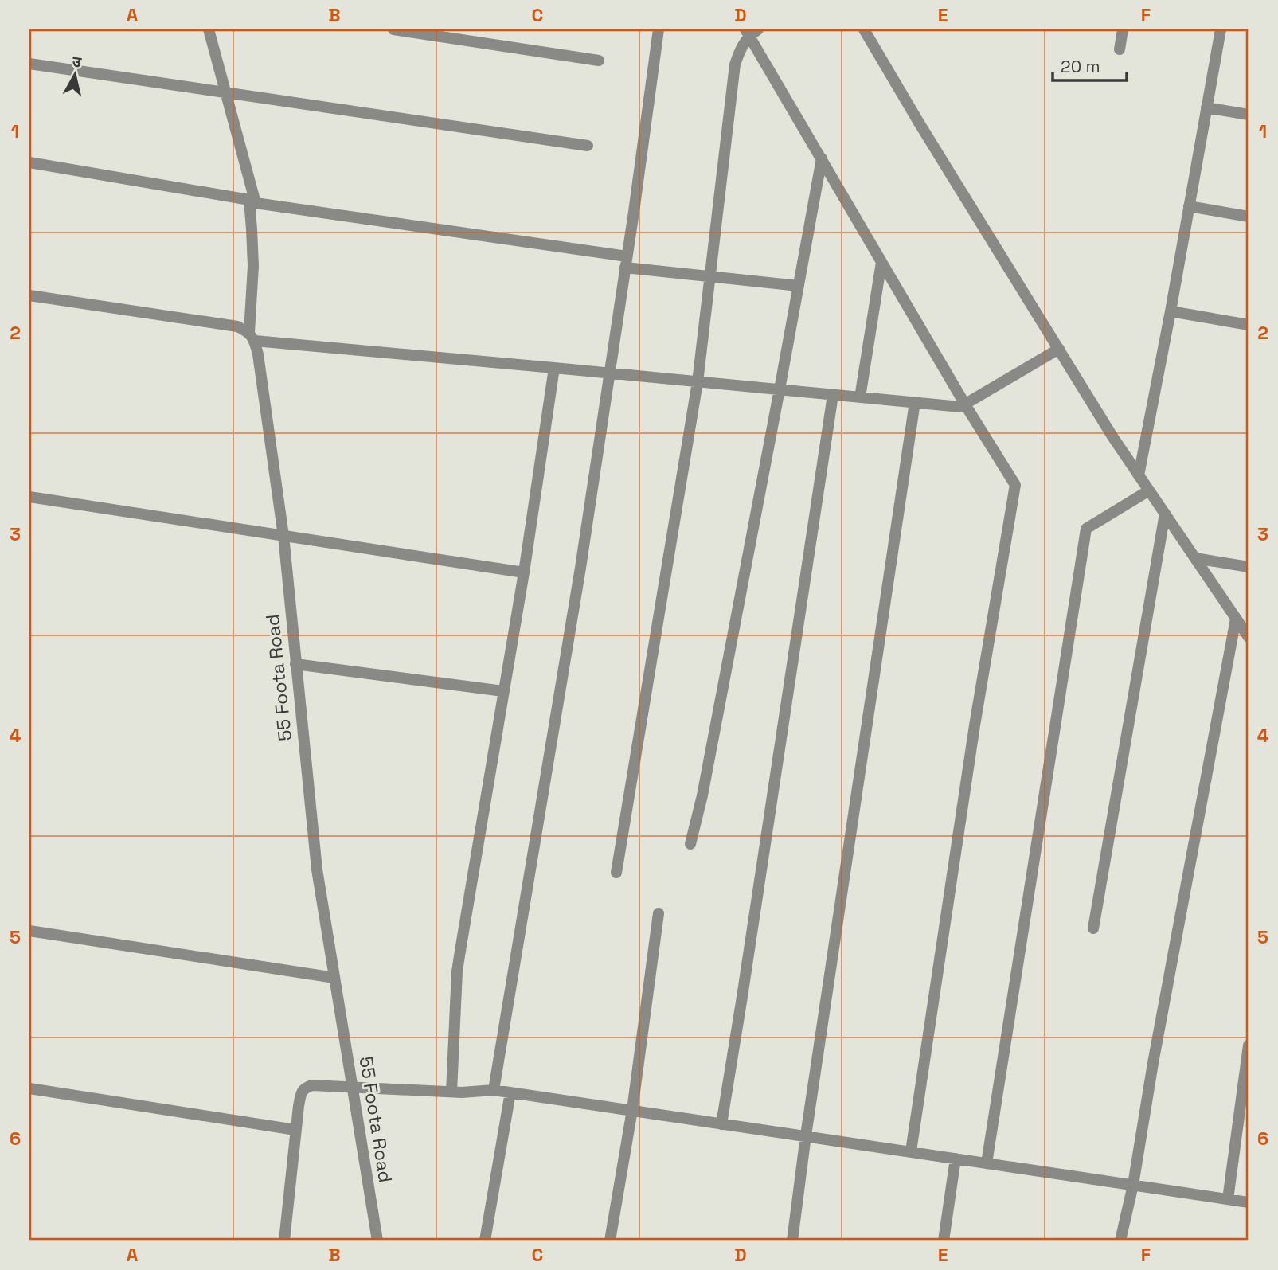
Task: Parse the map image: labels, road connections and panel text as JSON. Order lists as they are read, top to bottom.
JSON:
{
  "streets": {
    "street": ["55 Foota Road"]
  },
  "scale_bar": "20 m",
  "north": "top",
  "grid": {
    "columns": [
      "A",
      "B",
      "C",
      "D",
      "E",
      "F"
    ],
    "rows": [
      "1",
      "2",
      "3",
      "4",
      "5",
      "6"
    ]
  }
}
